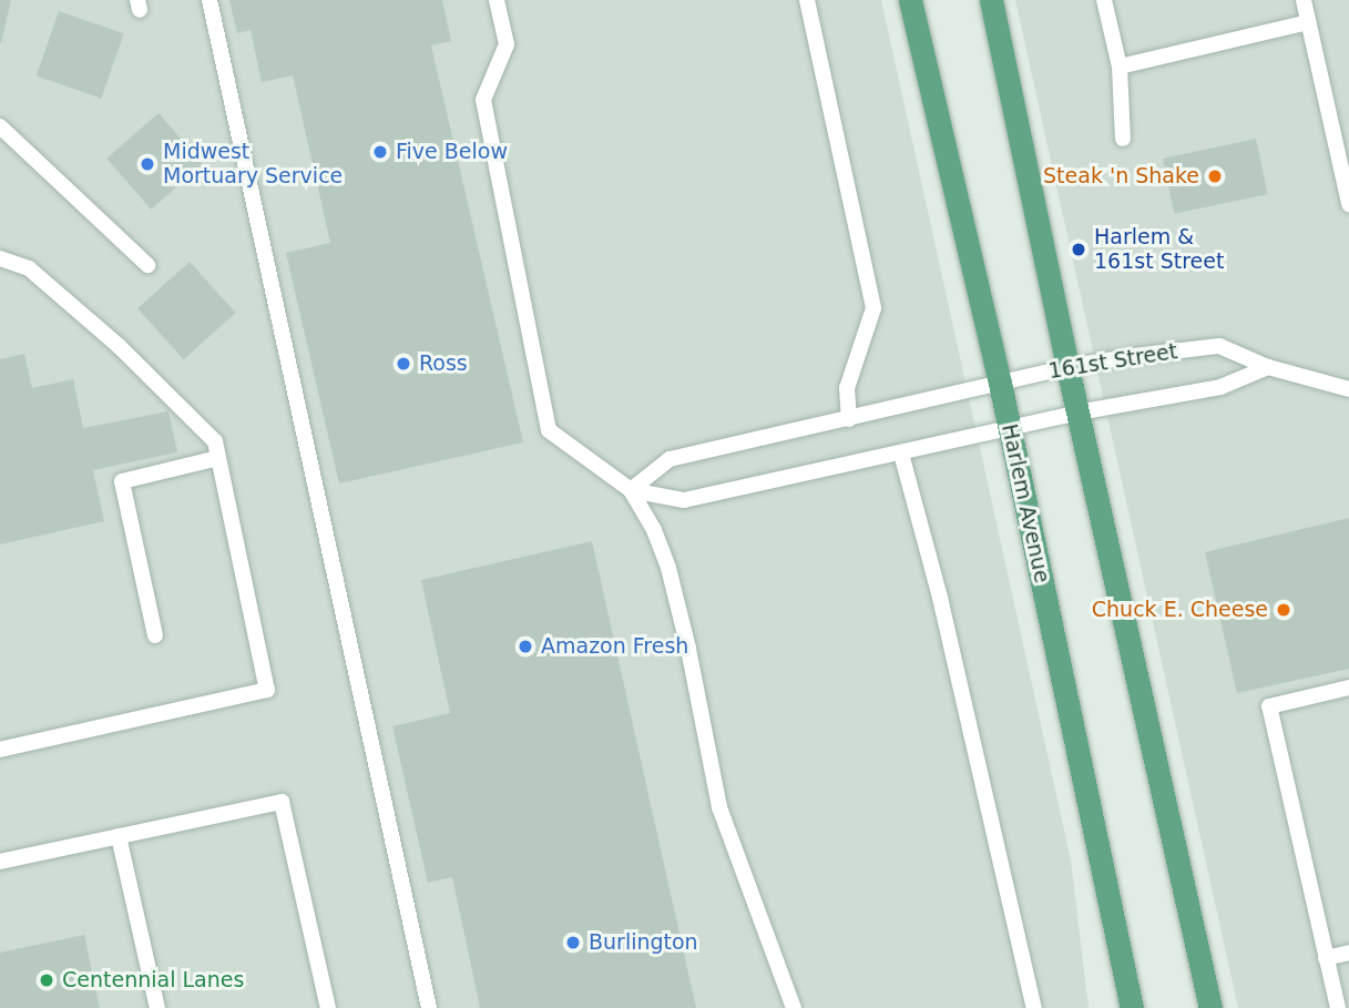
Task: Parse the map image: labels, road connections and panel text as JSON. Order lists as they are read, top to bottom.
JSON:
{
  "streets": {
    "main road": ["Harlem Avenue"],
    "lane": ["161st Street"]
  },
  "crossings": [
    ["161st Street", "Harlem Avenue"]
  ],
  "places": [
    "Five Below",
    "Midwest Mortuary Service",
    "Steak 'n Shake",
    "Harlem & 161st Street",
    "Ross",
    "Chuck E. Cheese",
    "Amazon Fresh",
    "Burlington",
    "Centennial Lanes"
  ]
}
